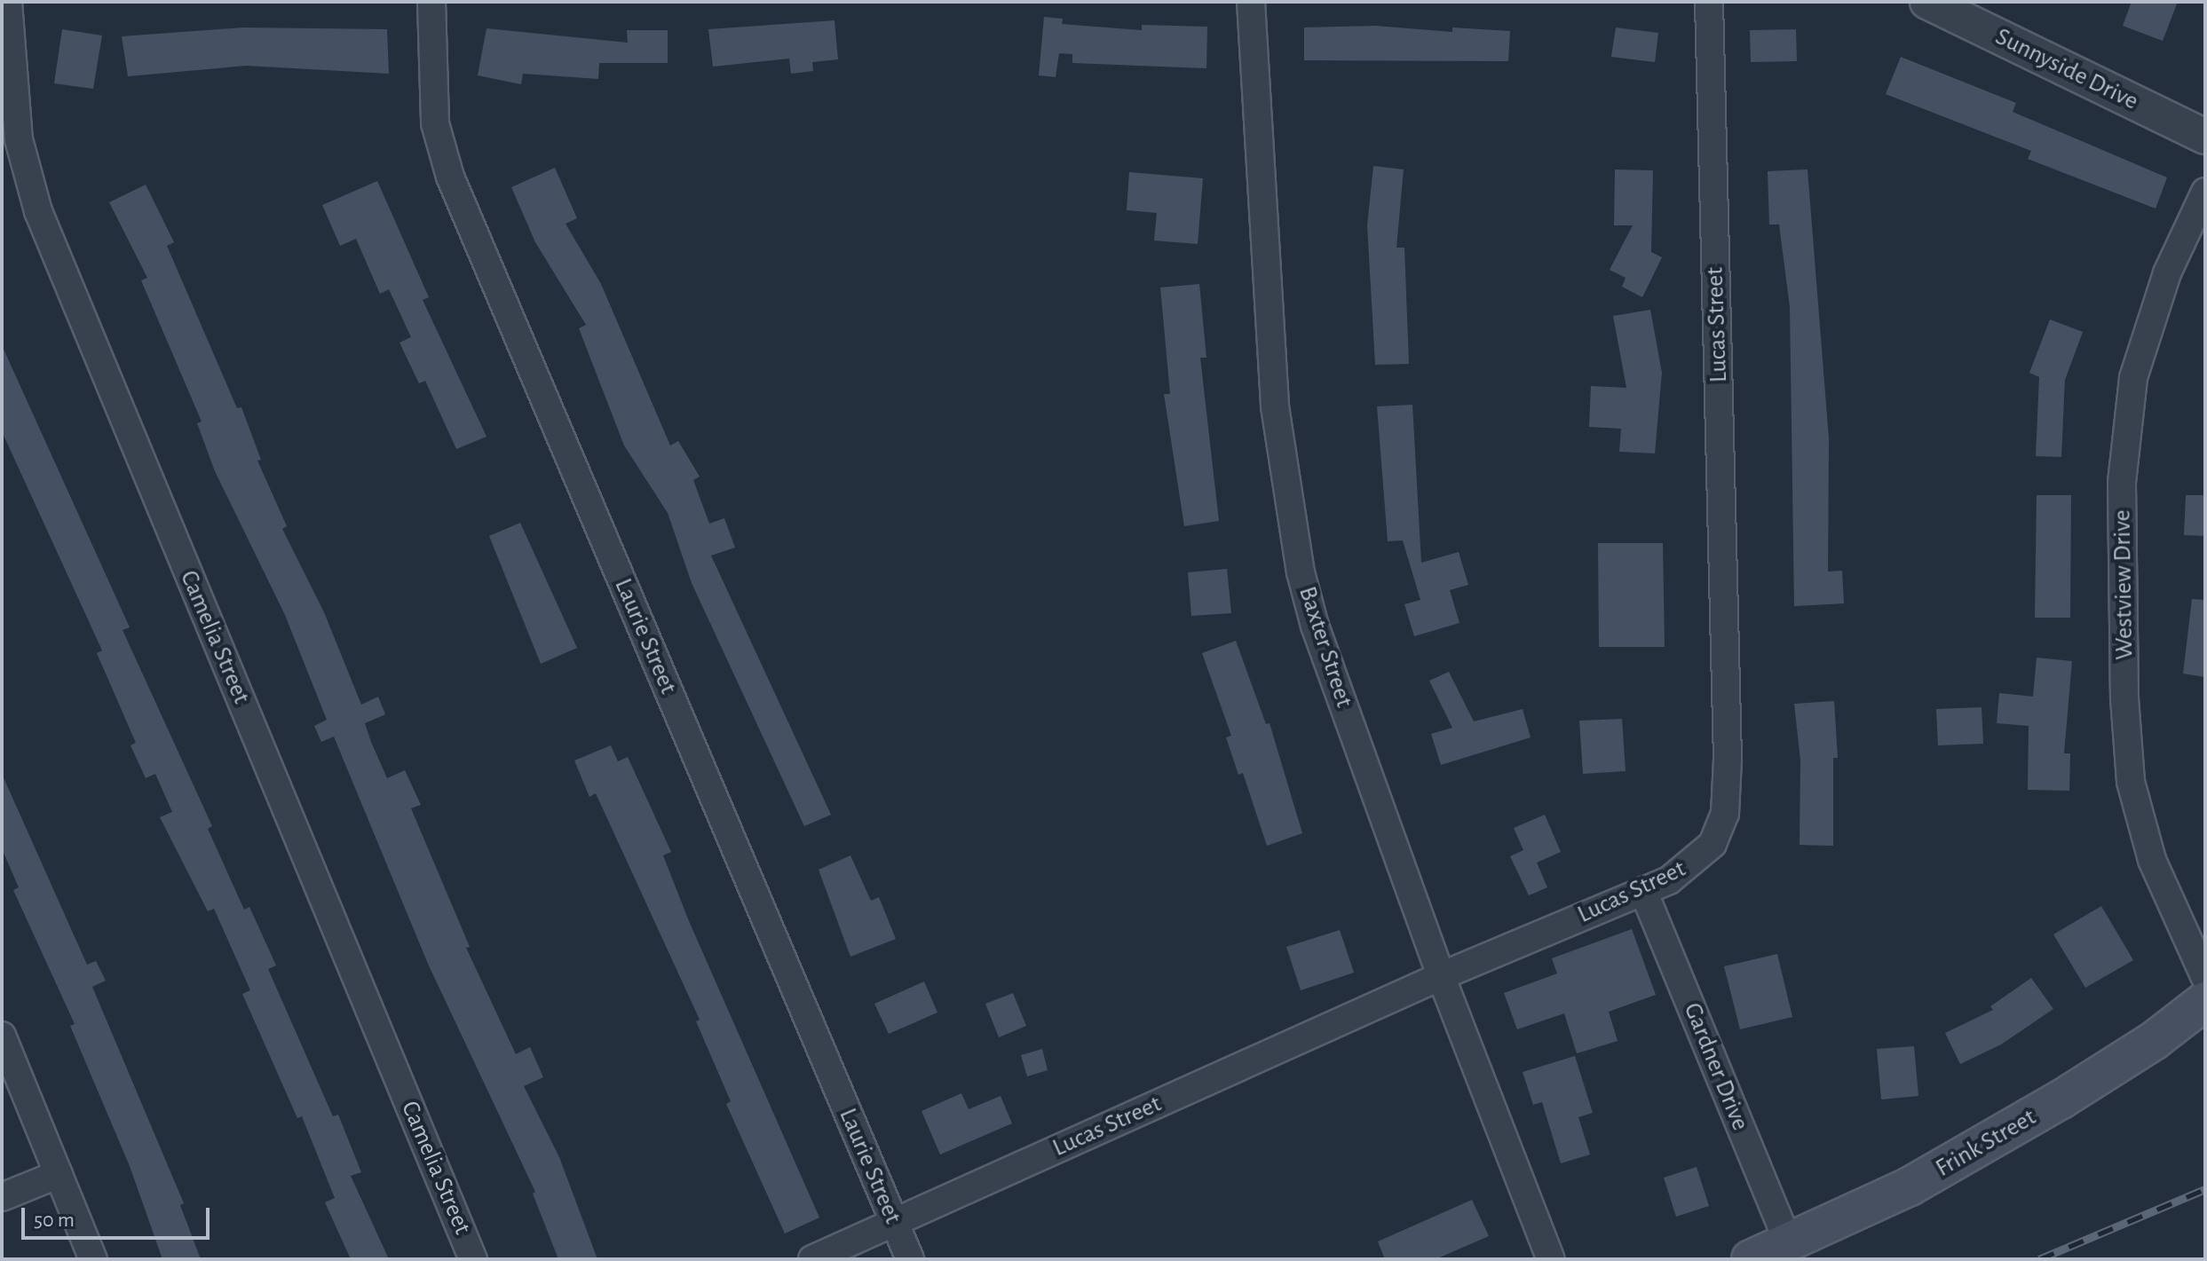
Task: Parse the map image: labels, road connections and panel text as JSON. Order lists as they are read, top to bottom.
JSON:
{
  "streets": {
    "main road": ["Frink Street"],
    "street": [
      "Sunnyside Drive",
      "Lucas Street",
      "Westview Drive",
      "Laurie Street",
      "Camelia Street",
      "Baxter Street",
      "Gardner Drive"
    ]
  },
  "crossings": [
    ["Lucas Street", "Laurie Street"],
    ["Lucas Street", "Baxter Street"],
    ["Lucas Street", "Gardner Drive"],
    ["Gardner Drive", "Frink Street"]
  ],
  "scale_bar": "50 m"
}
